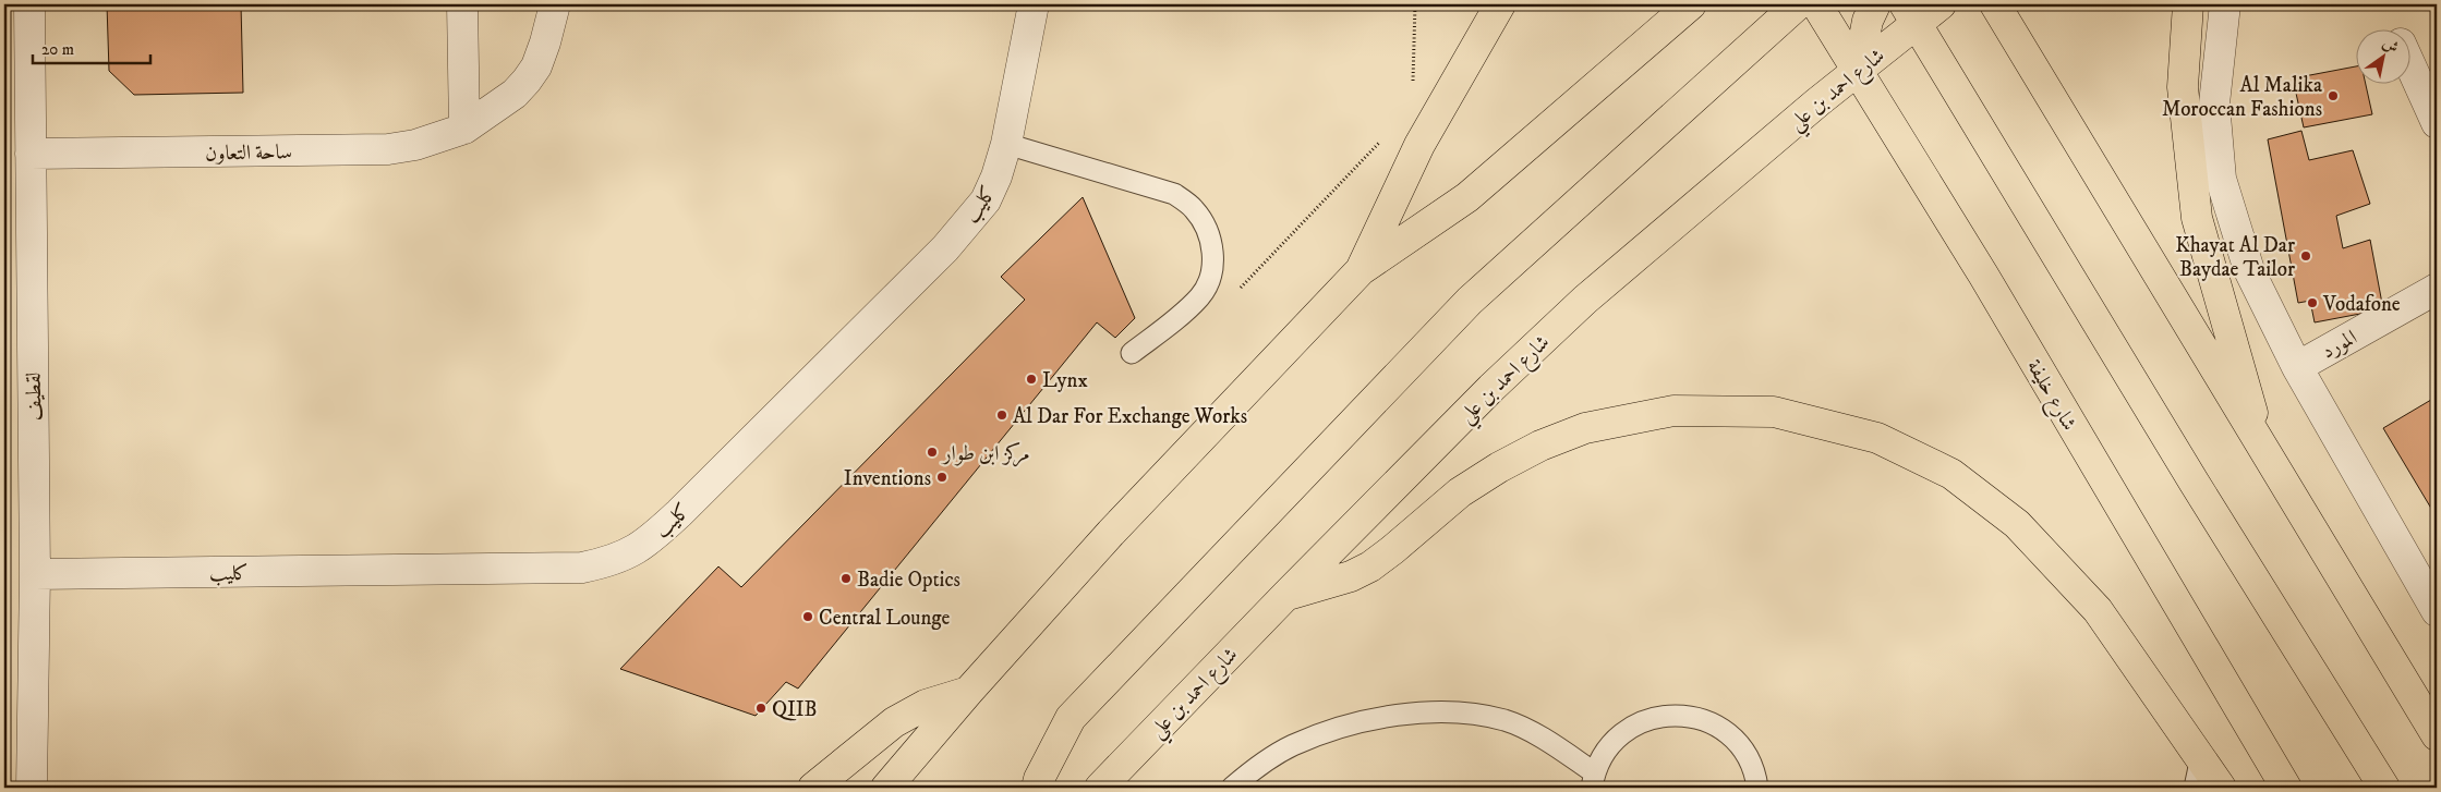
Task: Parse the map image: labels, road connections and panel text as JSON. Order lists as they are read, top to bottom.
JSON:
{
  "streets": {
    "main road": ["شارع احمد بن علي", "شارع خليفة"],
    "street": [
      "ساحة التعاون",
      "كليب",
      "المورد",
      "لقطيف"
    ]
  },
  "crossings": [
    ["شارع احمد بن علي", "شارع خليفة"],
    ["ساحة التعاون", "لقطيف"],
    ["كليب", "لقطيف"]
  ],
  "places": [
    "Al Malika Moroccan Fashions",
    "Khayat Al Dar Baydae Tailor",
    "Vodafone",
    "Lynx",
    "Al Dar For Exchange Works",
    "مركز ابن طوار",
    "Inventions",
    "Badie Optics",
    "Central Lounge",
    "QIIB"
  ],
  "scale_bar": "20 m",
  "north": "top right"
}
